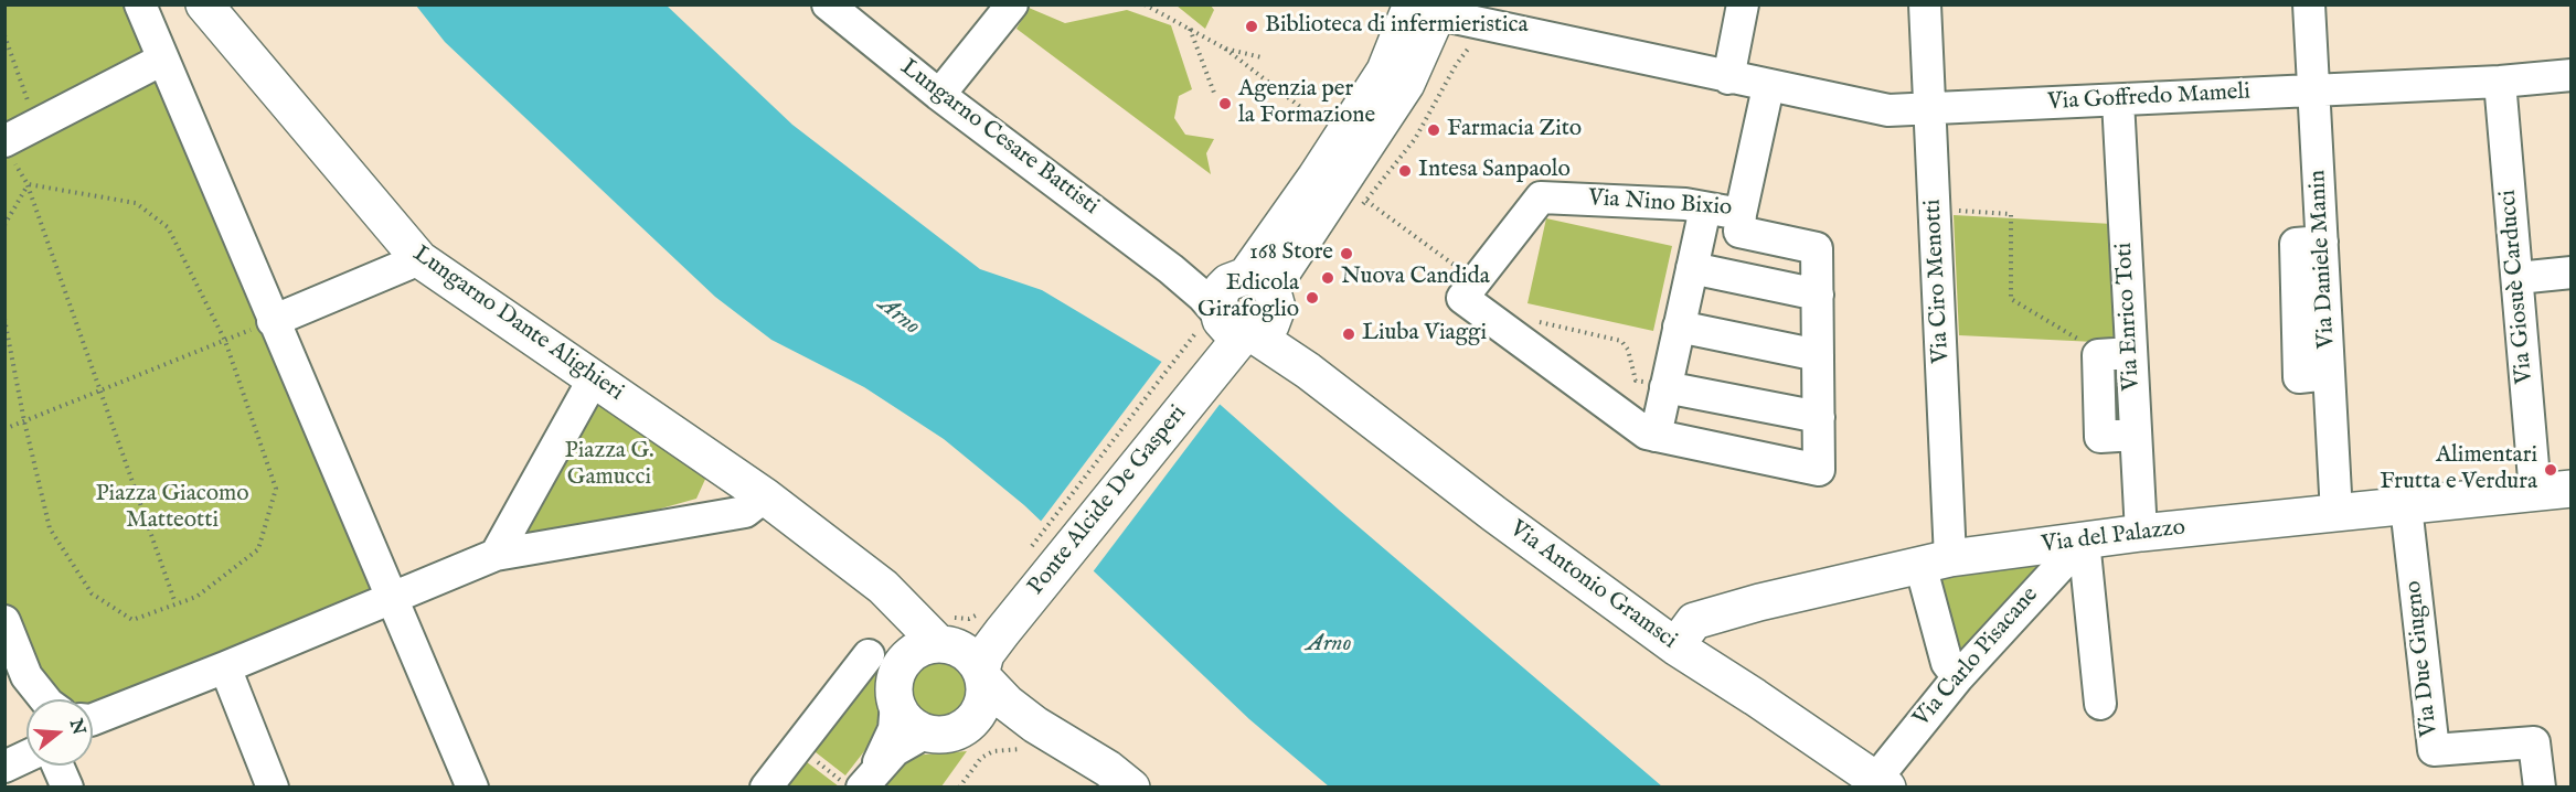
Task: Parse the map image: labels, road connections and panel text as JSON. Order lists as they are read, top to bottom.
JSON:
{
  "streets": {
    "main road": [
      "Lungarno Dante Alighieri",
      "Ponte Alcide De Gasperi",
      "Via del Palazzo",
      "Via Antonio Gramsci"
    ],
    "street": [
      "Via Goffredo Mameli",
      "Lungarno Cesare Battisti",
      "Via Nino Bixio",
      "Via Daniele Manin",
      "Via Ciro Menotti",
      "Via Giosuè Carducci",
      "Via Enrico Toti",
      "Via Carlo Pisacane",
      "Via Due Giugno"
    ]
  },
  "crossings": [
    ["Via Goffredo Mameli", "Via Nino Bixio"],
    ["Via Goffredo Mameli", "Via Daniele Manin"],
    ["Via Goffredo Mameli", "Via Ciro Menotti"],
    ["Via Goffredo Mameli", "Via Giosuè Carducci"],
    ["Via Goffredo Mameli", "Via Enrico Toti"],
    ["Via Goffredo Mameli", "Ponte Alcide De Gasperi"],
    ["Lungarno Cesare Battisti", "Ponte Alcide De Gasperi"],
    ["Lungarno Cesare Battisti", "Via Antonio Gramsci"],
    ["Via Daniele Manin", "Via del Palazzo"],
    ["Via Ciro Menotti", "Via del Palazzo"],
    ["Via Ciro Menotti", "Via Carlo Pisacane"],
    ["Via Giosuè Carducci", "Via del Palazzo"],
    ["Via Enrico Toti", "Via del Palazzo"],
    ["Lungarno Dante Alighieri", "Ponte Alcide De Gasperi"],
    ["Ponte Alcide De Gasperi", "Via Antonio Gramsci"],
    ["Via del Palazzo", "Via Antonio Gramsci"],
    ["Via del Palazzo", "Via Carlo Pisacane"],
    ["Via del Palazzo", "Via Due Giugno"],
    ["Via Antonio Gramsci", "Via Carlo Pisacane"]
  ],
  "water": ["Arno"],
  "parks": ["Piazza G. Gamucci", "Piazza Giacomo Matteotti"],
  "places": [
    "Biblioteca di infermieristica",
    "Agenzia per la Formazione",
    "Farmacia Zito",
    "Intesa Sanpaolo",
    "168 Store",
    "Nuova Candida",
    "Edicola Girafoglio",
    "Liuba Viaggi",
    "Alimentari Frutta e Verdura"
  ],
  "north": "right"
}
